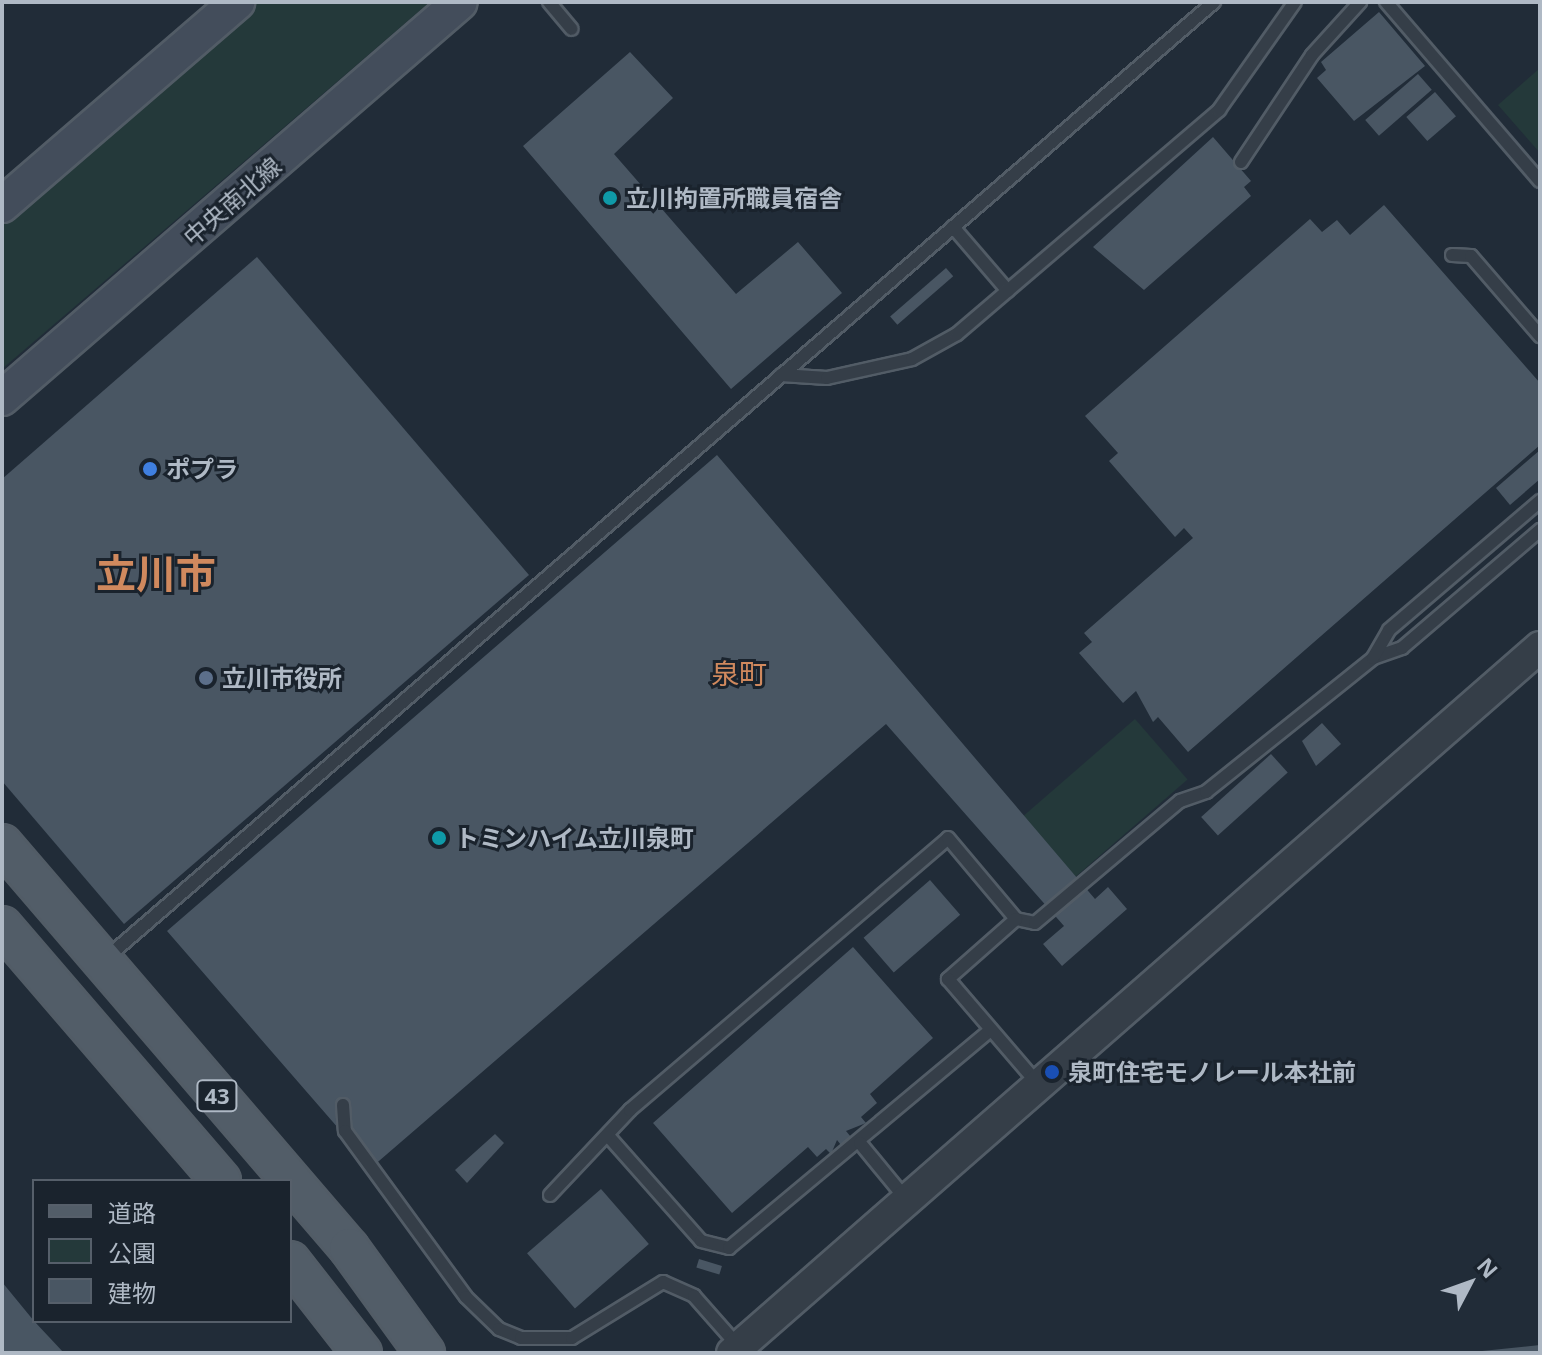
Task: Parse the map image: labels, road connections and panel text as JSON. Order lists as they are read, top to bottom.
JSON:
{
  "streets": {
    "main road": ["中央南北線", "43"]
  },
  "districts": ["立川市", "泉町"],
  "places": [
    "立川拘置所職員宿舎",
    "ポプラ",
    "立川市役所",
    "トミンハイム立川泉町",
    "泉町住宅モノレール本社前"
  ],
  "legend": ["道路", "公園", "建物"],
  "north": "top right"
}
